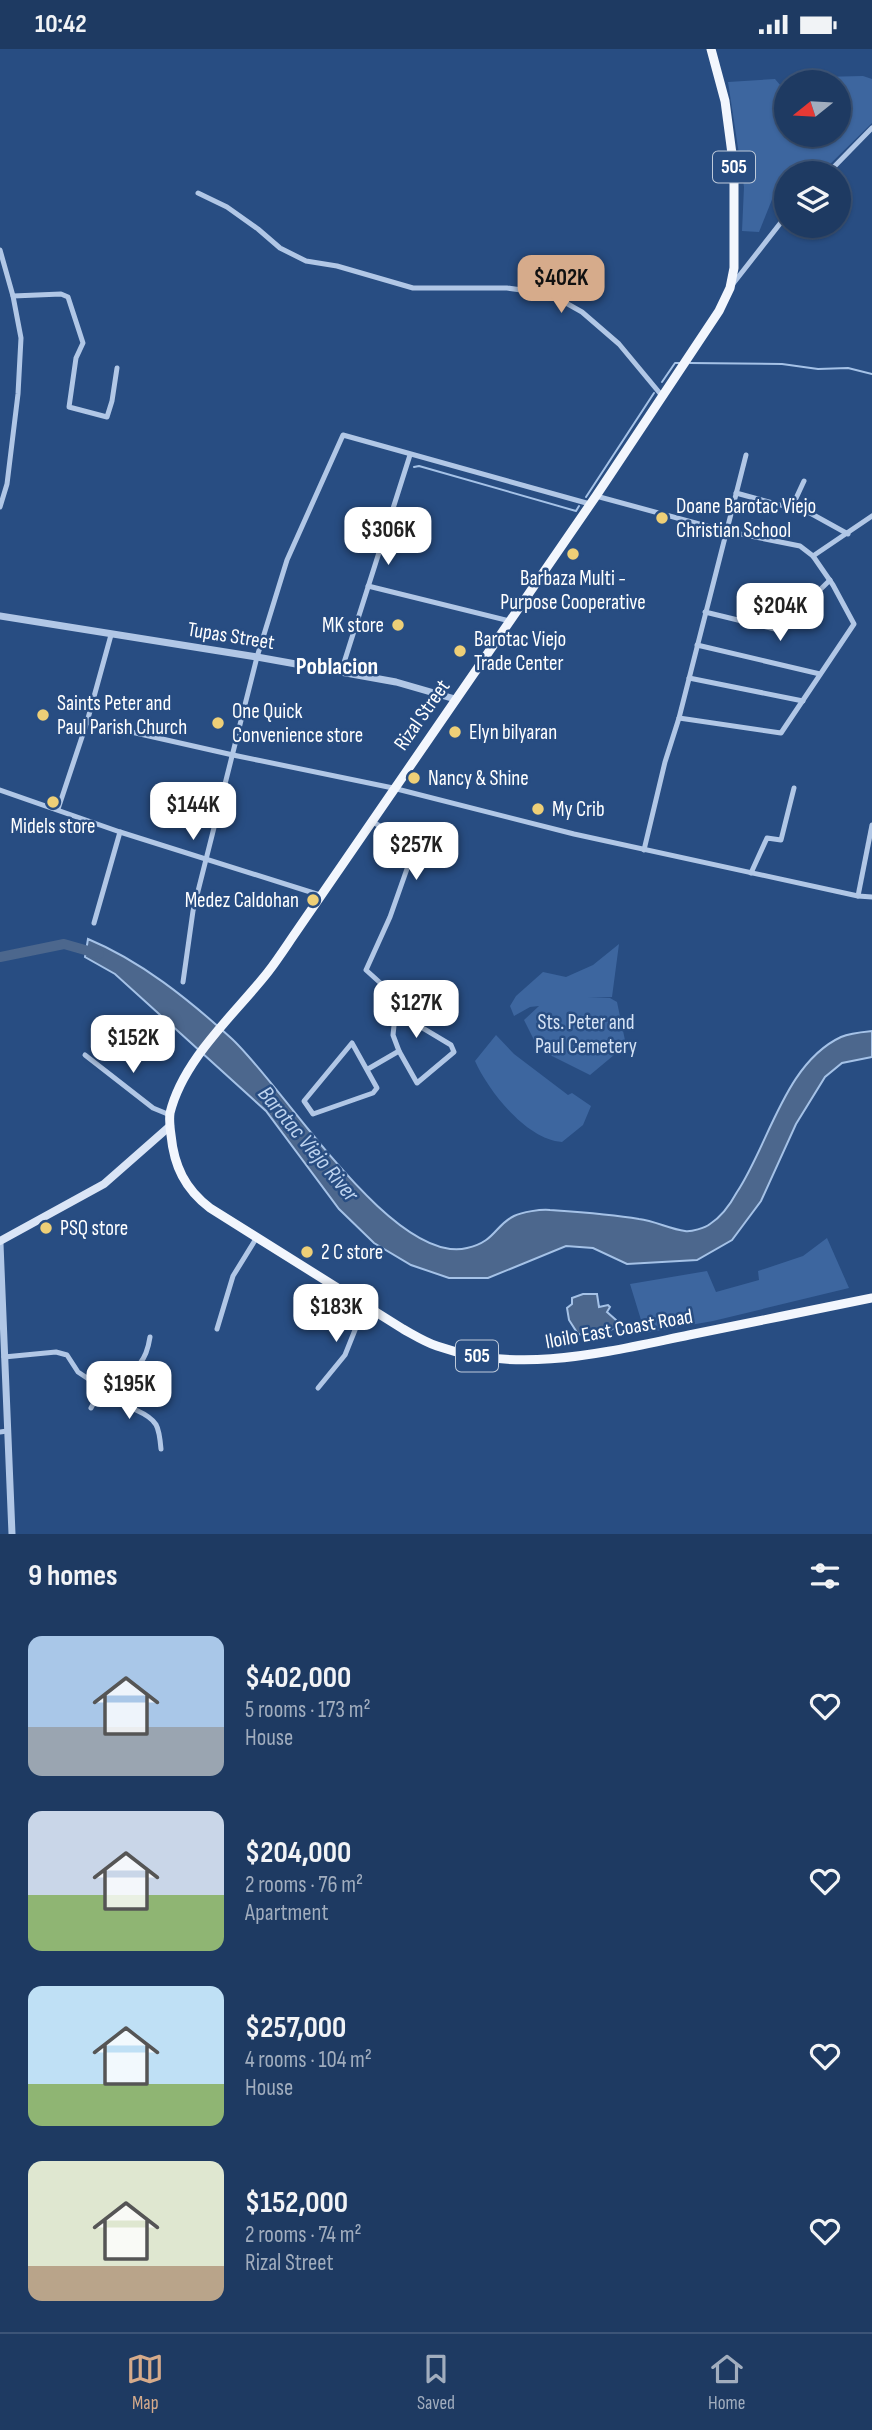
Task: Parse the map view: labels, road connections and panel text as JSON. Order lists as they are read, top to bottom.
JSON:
{
  "streets": {
    "main road": ["505", "Rizal Street", "Iloilo East Coast Road"],
    "street": ["Tupas Street"]
  },
  "crossings": [
    ["505", "Rizal Street"],
    ["Tupas Street", "Rizal Street"],
    ["Rizal Street", "Iloilo East Coast Road"]
  ],
  "districts": ["Poblacion"],
  "water": ["Barotac Viejo River"],
  "parks": ["Sts. Peter and Paul Cemetery"],
  "places": [
    "Doane Barotac Viejo Christian School",
    "Barbaza Multi - Purpose Cooperative",
    "MK store",
    "Barotac Viejo Trade Center",
    "Saints Peter and Paul Parish Church",
    "One Quick Convenience store",
    "Elyn bilyaran",
    "Nancy & Shine",
    "Midels store",
    "My Crib",
    "Medez Caldohan",
    "PSQ store",
    "2 C store"
  ],
  "north": "left",
  "page": {
    "status": "10:42",
    "price": [
      "$402K",
      "$306K",
      "$204K",
      "$144K",
      "$257K",
      "$127K",
      "$152K",
      "$183K",
      "$195K"
    ],
    "heading": "9 homes",
    "list": [
      {
        "name": "$402,000",
        "note": "5 rooms · 173 m² · House"
      },
      {
        "name": "$204,000",
        "note": "2 rooms · 76 m² · Apartment"
      },
      {
        "name": "$257,000",
        "note": "4 rooms · 104 m² · House"
      },
      {
        "name": "$152,000",
        "note": "2 rooms · 74 m² · Rizal Street"
      }
    ],
    "tabs": ["Map", "Saved", "Home"]
  }
}
